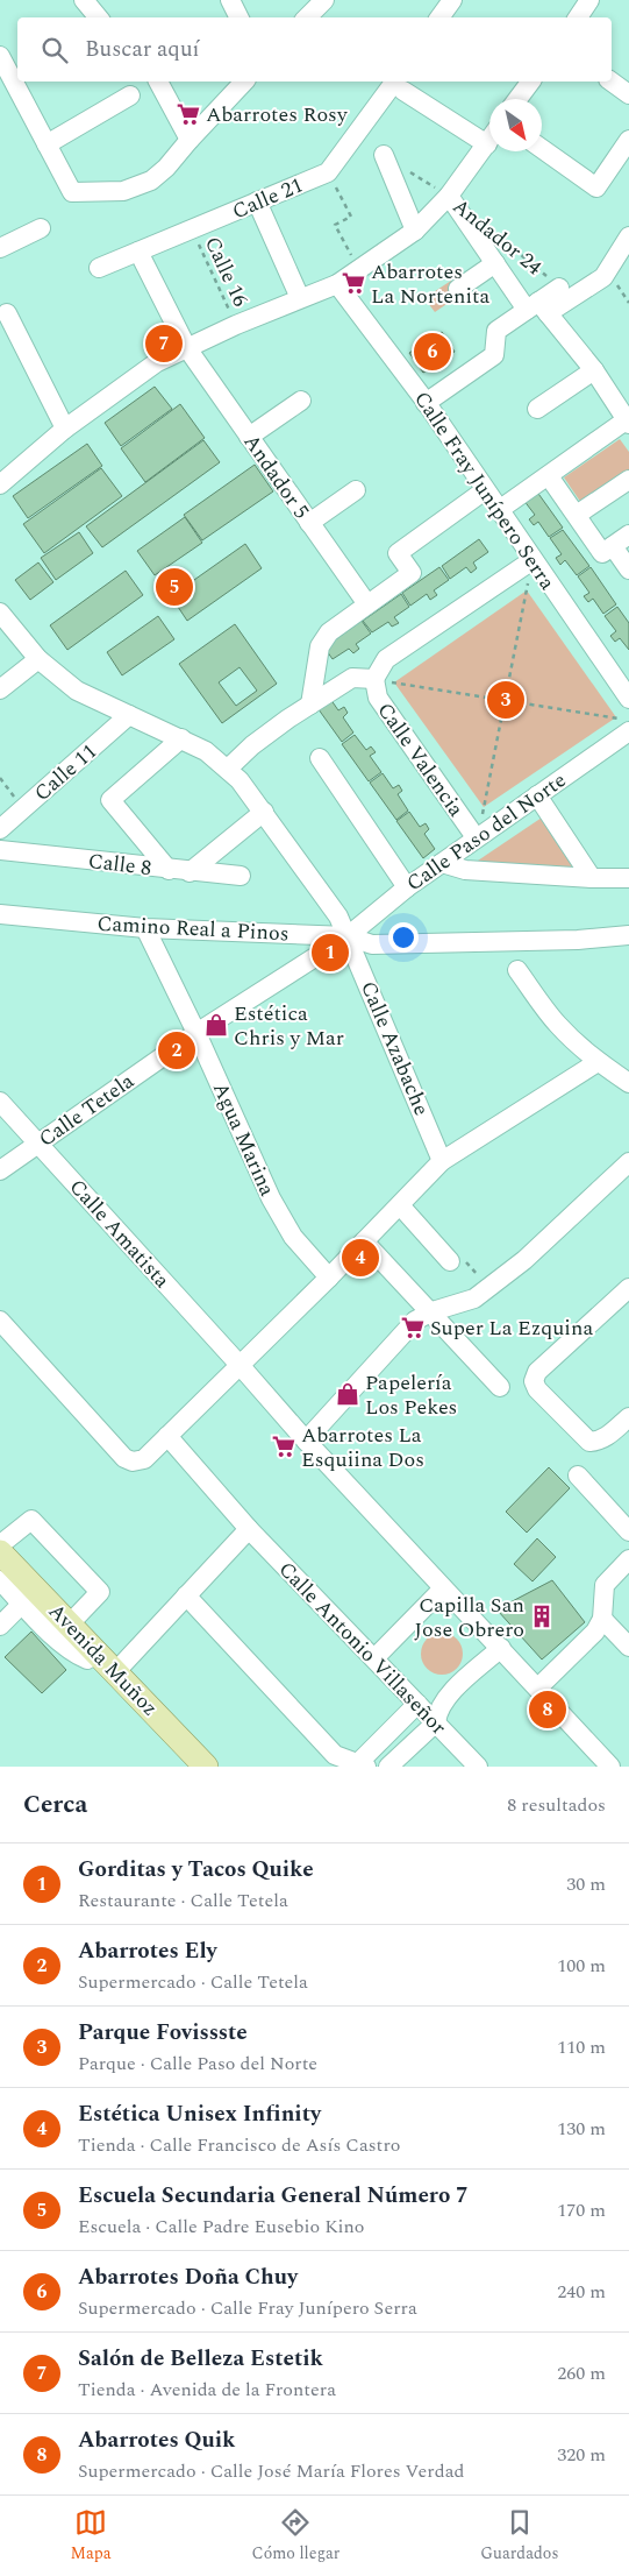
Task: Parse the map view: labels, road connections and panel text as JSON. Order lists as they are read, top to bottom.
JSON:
{
  "streets": {
    "main road": ["Avenida Muñoz"],
    "street": [
      "Calle 21",
      "Andador 24",
      "Andador 5",
      "Calle Fray Junípero Serra",
      "Calle Valencia",
      "Calle 11",
      "Calle Paso del Norte",
      "Calle 8",
      "Camino Real a Pinos",
      "Calle Azabache",
      "Calle Tetela",
      "Agua Marina",
      "Calle Amatista",
      "Calle Antonio Villaseñor"
    ],
    "path": ["Calle 16"]
  },
  "crossings": [
    ["Calle 21", "Calle 16"],
    ["Calle 21", "Andador 5"],
    ["Calle Valencia", "Calle Paso del Norte"],
    ["Calle 11", "Calle Azabache"],
    ["Calle Paso del Norte", "Camino Real a Pinos"],
    ["Calle Paso del Norte", "Calle Azabache"],
    ["Calle Paso del Norte", "Calle Tetela"],
    ["Camino Real a Pinos", "Calle Azabache"],
    ["Camino Real a Pinos", "Calle Tetela"],
    ["Camino Real a Pinos", "Agua Marina"],
    ["Calle Azabache", "Calle Tetela"],
    ["Calle Tetela", "Agua Marina"],
    ["Calle Tetela", "Calle Amatista"]
  ],
  "places": {
    "supermarket": [
      "Abarrotes Rosy",
      "Abarrotes La Nortenita",
      "Super La Ezquina",
      "Abarrotes La Esquiina Dos"
    ],
    "shop": ["Estética Chris y Mar", "Papelería Los Pekes"],
    "building": ["Capilla San Jose Obrero"]
  },
  "north": "bottom right",
  "page": {
    "search": "Buscar aquí",
    "pins": [
      "7",
      "6",
      "5",
      "3",
      "1",
      "2",
      "4",
      "8"
    ],
    "heading": ["Cerca", "8 resultados"],
    "list": [
      {
        "mark": "1",
        "name": "Gorditas y Tacos Quike",
        "note": "Restaurante · Calle Tetela",
        "value": "30 m"
      },
      {
        "mark": "2",
        "name": "Abarrotes Ely",
        "note": "Supermercado · Calle Tetela",
        "value": "100 m"
      },
      {
        "mark": "3",
        "name": "Parque Fovissste",
        "note": "Parque · Calle Paso del Norte",
        "value": "110 m"
      },
      {
        "mark": "4",
        "name": "Estética Unisex Infinity",
        "note": "Tienda · Calle Francisco de Asís Castro",
        "value": "130 m"
      },
      {
        "mark": "5",
        "name": "Escuela Secundaria General Número 7",
        "note": "Escuela · Calle Padre Eusebio Kino",
        "value": "170 m"
      },
      {
        "mark": "6",
        "name": "Abarrotes Doña Chuy",
        "note": "Supermercado · Calle Fray Junípero Serra",
        "value": "240 m"
      },
      {
        "mark": "7",
        "name": "Salón de Belleza Estetik",
        "note": "Tienda · Avenida de la Frontera",
        "value": "260 m"
      },
      {
        "mark": "8",
        "name": "Abarrotes Quik",
        "note": "Supermercado · Calle José María Flores Verdad",
        "value": "320 m"
      }
    ],
    "nav": ["Mapa", "Cómo llegar", "Guardados"]
  }
}
